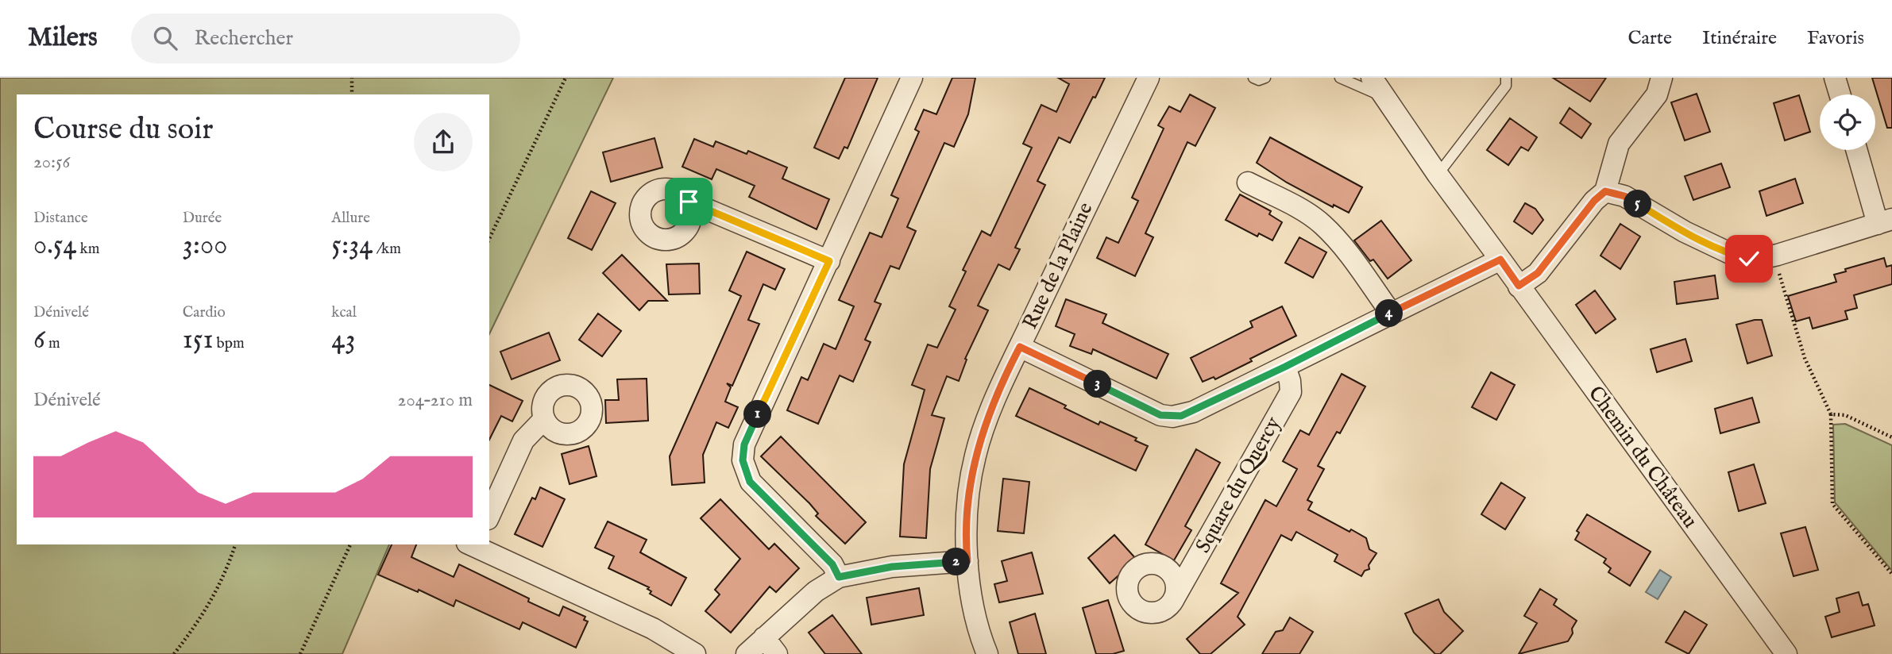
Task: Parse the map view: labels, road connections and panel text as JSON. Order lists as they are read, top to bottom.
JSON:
{
  "streets": {
    "street": ["Rue de la Plaine", "Chemin du Château", "Square du Quercy"]
  },
  "page": {
    "header": "Milers",
    "search": "Rechercher",
    "nav": ["Carte", "Itinéraire", "Favoris"],
    "heading": ["Course du soir", "20:56"],
    "stats": [
      ["Distance", "0.54 km"],
      ["Durée", "3:00"],
      ["Allure", "5:34 /km"],
      ["Dénivelé", "6 m"],
      ["Cardio", "151 bpm"],
      ["kcal", "43"]
    ],
    "pins": [
      "5",
      "4",
      "3",
      "1",
      "2"
    ],
    "chart": ["Dénivelé", "204–210 m"]
  }
}
